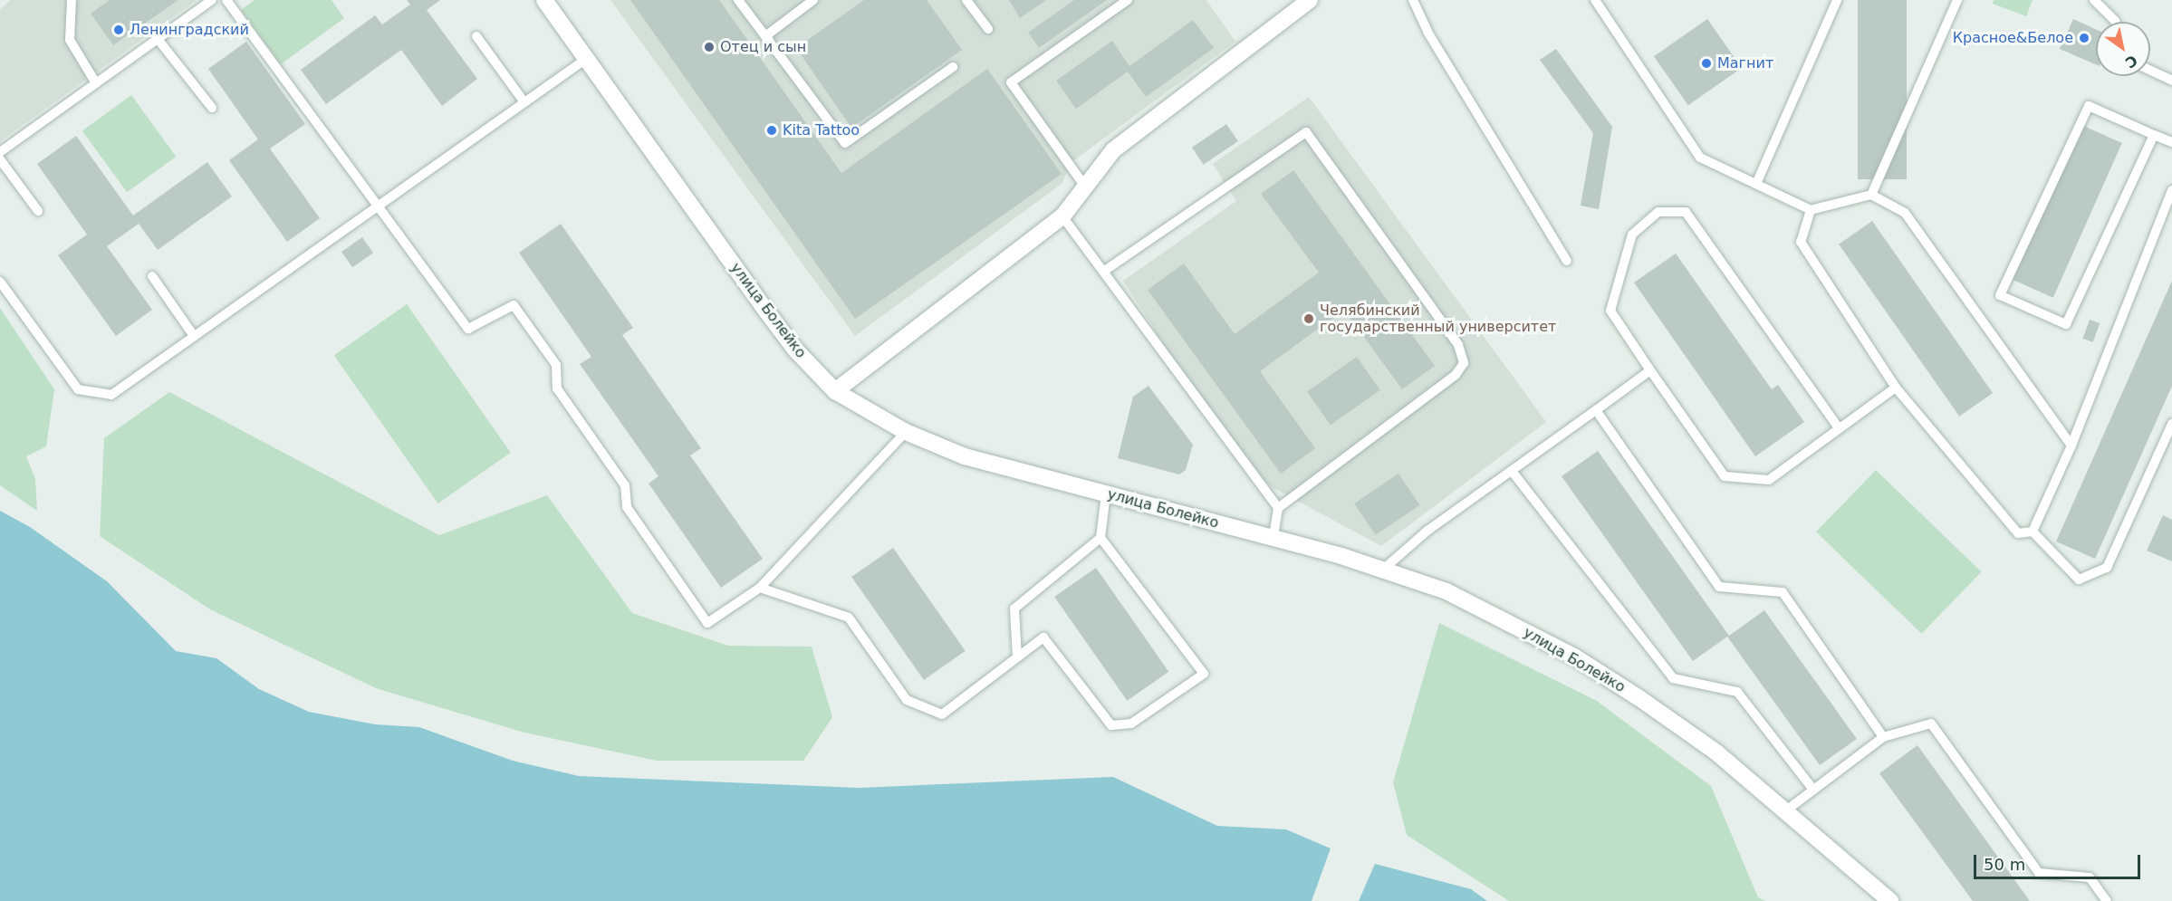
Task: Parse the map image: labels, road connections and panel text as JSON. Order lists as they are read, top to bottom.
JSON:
{
  "streets": {
    "street": ["улица Болейко"]
  },
  "places": [
    "Ленинградский",
    "Красное&Белое",
    "Отец и сын",
    "Магнит",
    "Kita Tattoo",
    "Челябинский государственный университет"
  ],
  "scale_bar": "50 m",
  "north": "bottom right"
}
